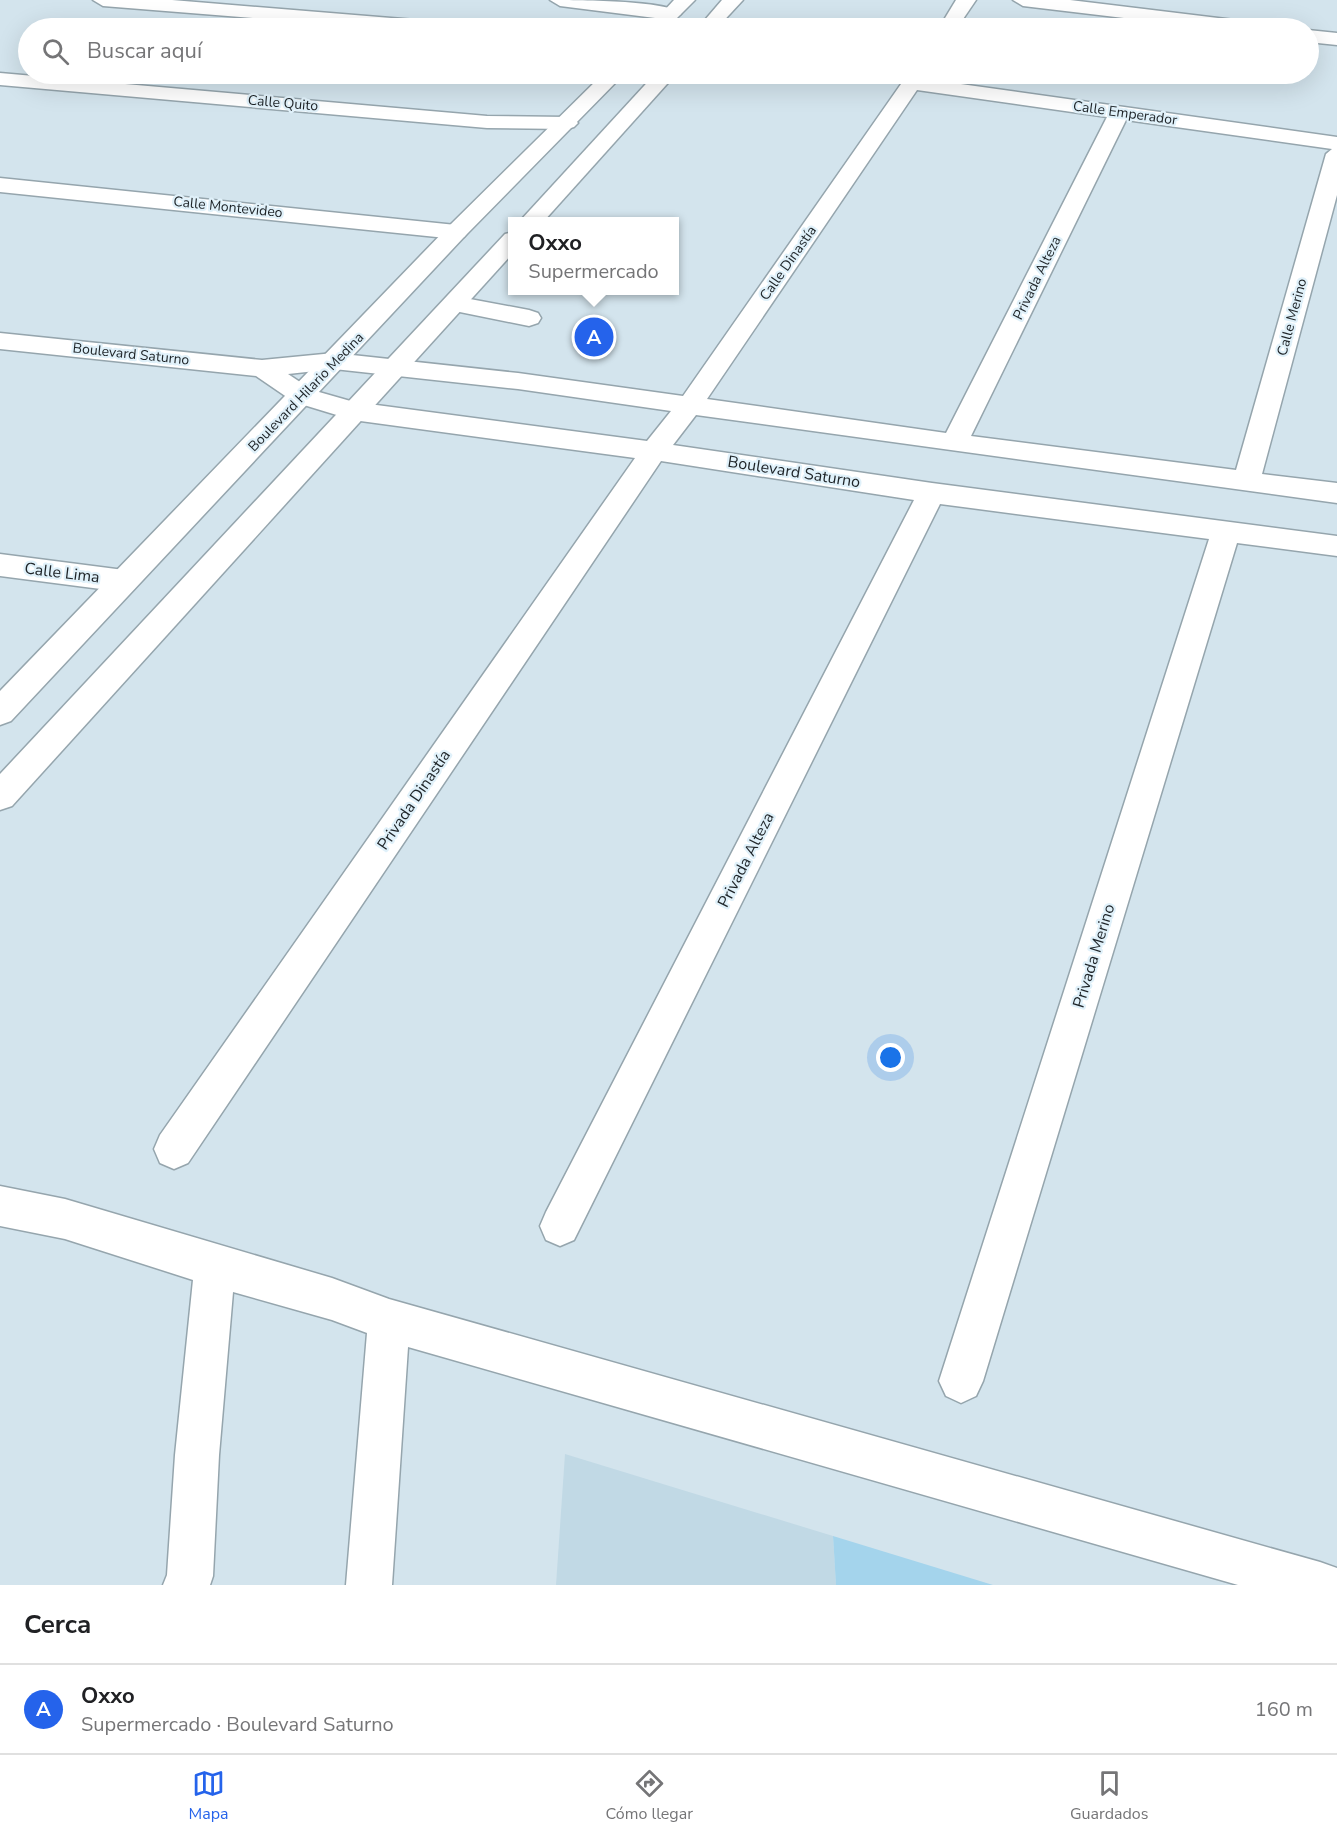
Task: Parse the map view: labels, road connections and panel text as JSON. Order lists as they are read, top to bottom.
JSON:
{
  "streets": {
    "street": [
      "Calle Quito",
      "Calle Emperador",
      "Calle Montevideo",
      "Calle Dinastía",
      "Privada Alteza",
      "Calle Merino",
      "Boulevard Saturno",
      "Boulevard Hilario Medina",
      "Calle Lima",
      "Privada Dinastía",
      "Privada Merino"
    ]
  },
  "crossings": [
    ["Calle Quito", "Boulevard Hilario Medina"],
    ["Calle Emperador", "Privada Alteza"],
    ["Calle Montevideo", "Boulevard Hilario Medina"],
    ["Calle Dinastía", "Boulevard Saturno"],
    ["Calle Dinastía", "Privada Dinastía"],
    ["Privada Alteza", "Boulevard Saturno"],
    ["Calle Merino", "Boulevard Saturno"],
    ["Boulevard Saturno", "Boulevard Hilario Medina"],
    ["Boulevard Saturno", "Privada Dinastía"],
    ["Boulevard Saturno", "Privada Merino"],
    ["Boulevard Hilario Medina", "Calle Lima"]
  ],
  "page": {
    "search": "Buscar aquí",
    "popup": ["Oxxo", "Supermercado"],
    "pins": "A",
    "heading": "Cerca",
    "list": [
      {
        "mark": "A",
        "name": "Oxxo",
        "note": "Supermercado · Boulevard Saturno",
        "value": "160 m"
      }
    ],
    "nav": ["Mapa", "Cómo llegar", "Guardados"]
  }
}
